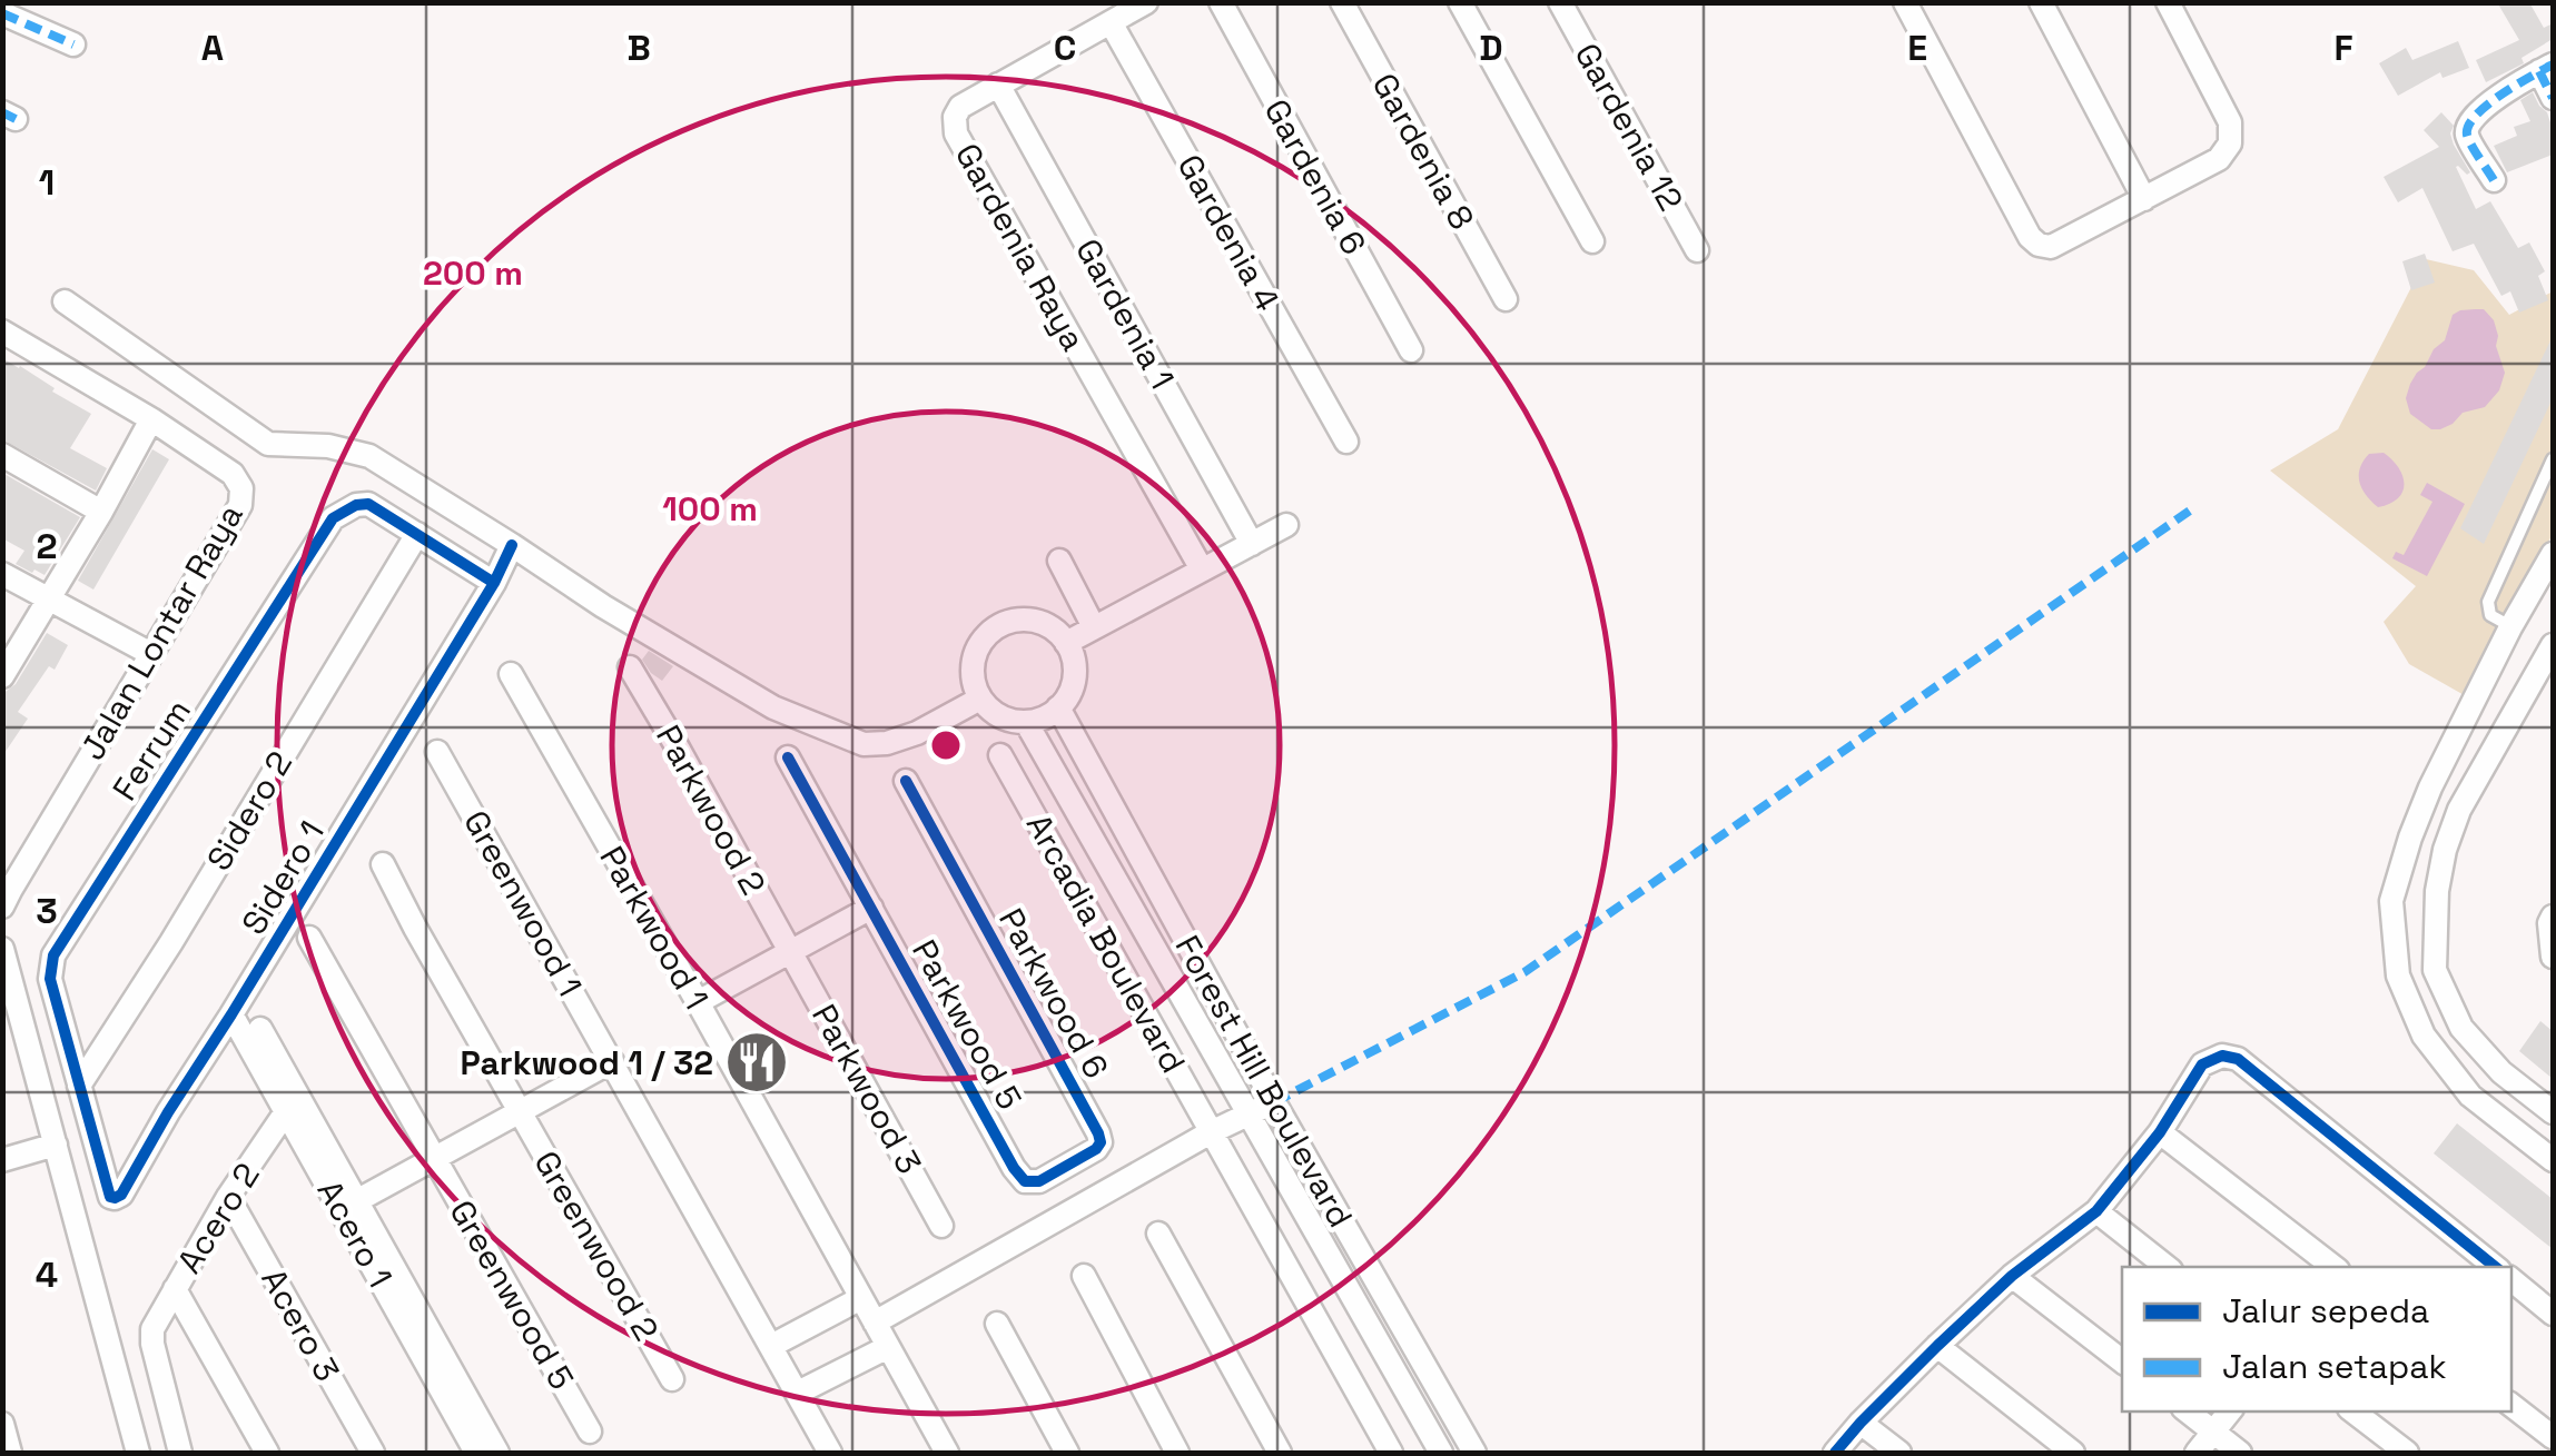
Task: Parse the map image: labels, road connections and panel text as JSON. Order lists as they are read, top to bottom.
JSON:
{
  "streets": {
    "street": [
      "Gardenia 12",
      "Gardenia 8",
      "Gardenia 6",
      "Gardenia 4",
      "Gardenia Raya",
      "Gardenia 1",
      "Jalan Lontar Raya",
      "Ferrum",
      "Parkwood 2",
      "Sidero 2",
      "Sidero 1",
      "Greenwood 1",
      "Parkwood 1",
      "Arcadia Boulevard",
      "Parkwood 6",
      "Parkwood 5",
      "Forest Hill Boulevard",
      "Parkwood 3",
      "Acero 2",
      "Acero 1",
      "Greenwood 2",
      "Greenwood 5",
      "Acero 3"
    ]
  },
  "crossings": [
    ["Gardenia 4", "Gardenia Raya"],
    ["Gardenia Raya", "Gardenia 1"],
    ["Ferrum", "Sidero 2"],
    ["Ferrum", "Sidero 1"],
    ["Parkwood 2", "Parkwood 3"],
    ["Sidero 1", "Acero 1"],
    ["Parkwood 6", "Parkwood 5"],
    ["Acero 2", "Acero 1"],
    ["Acero 2", "Acero 3"]
  ],
  "places": {
    "restaurant": ["Parkwood 1 / 32"]
  },
  "legend": ["Jalur sepeda", "Jalan setapak"],
  "grid": {
    "columns": [
      "A",
      "B",
      "C",
      "D",
      "E",
      "F"
    ],
    "rows": [
      "1",
      "2",
      "3",
      "4"
    ]
  },
  "rings": ["200 m", "100 m"]
}
